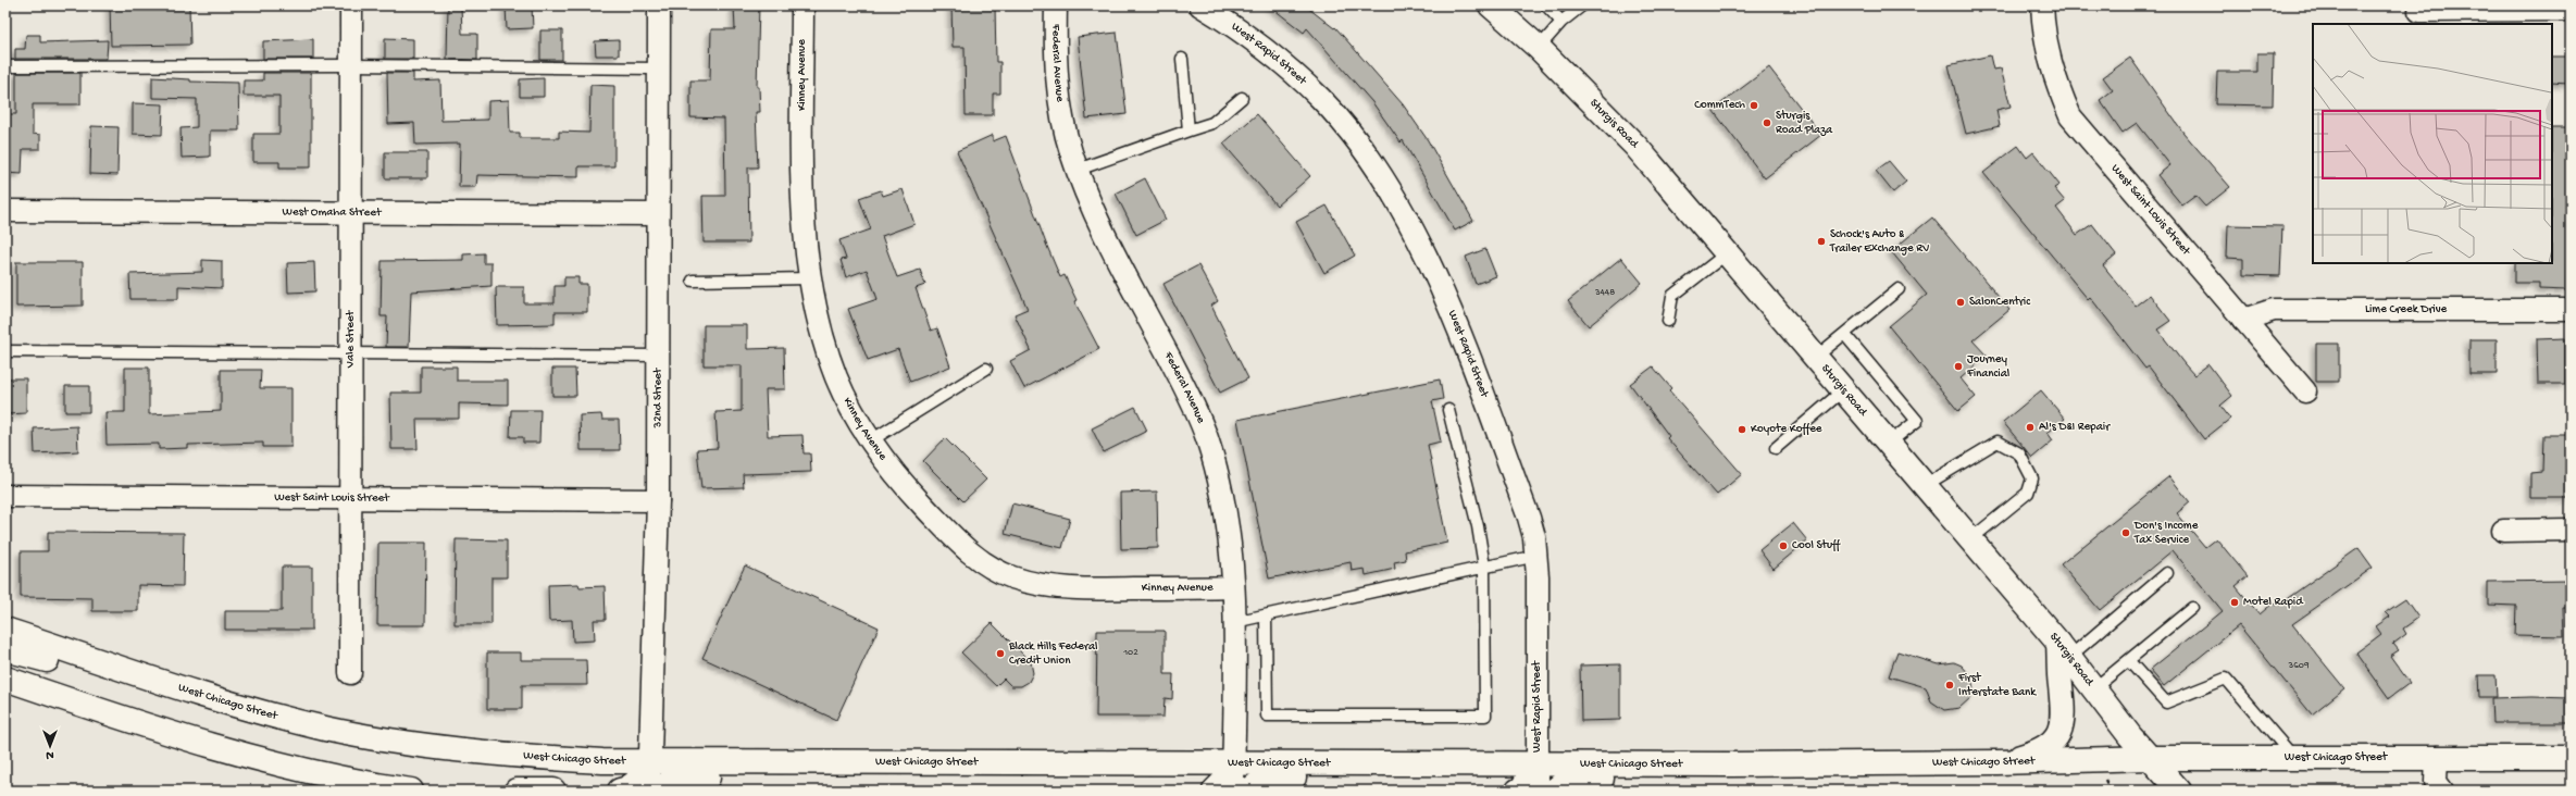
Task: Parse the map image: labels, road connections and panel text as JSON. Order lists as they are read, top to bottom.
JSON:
{
  "streets": {
    "main road": ["Sturgis Road", "West Chicago Street"],
    "street": [
      "West Rapid Street",
      "Federal Avenue",
      "Kinney Avenue",
      "West Saint Louis Street",
      "West Omaha Street",
      "Lime Creek Drive",
      "Vale Street",
      "32nd Street"
    ]
  },
  "crossings": [
    ["West Rapid Street", "West Chicago Street"],
    ["Federal Avenue", "Kinney Avenue"],
    ["Federal Avenue", "West Chicago Street"],
    ["Sturgis Road", "West Chicago Street"],
    ["West Saint Louis Street", "Lime Creek Drive"],
    ["West Saint Louis Street", "Vale Street"],
    ["West Saint Louis Street", "32nd Street"],
    ["West Omaha Street", "Vale Street"],
    ["West Omaha Street", "32nd Street"],
    ["32nd Street", "West Chicago Street"]
  ],
  "places": [
    "CommTech",
    "Sturgis Road Plaza",
    "Schock's Auto & Trailer Exchange RV",
    "SalonCentric",
    "Journey Financial",
    "Al's D&I Repair",
    "Koyote Koffee",
    "Don's Income Tax Service",
    "Cool Stuff",
    "Motel Rapid",
    "Black Hills Federal Credit Union",
    "First Interstate Bank"
  ],
  "house_numbers": ["3448", "102", "3609"],
  "north": "bottom"
}
